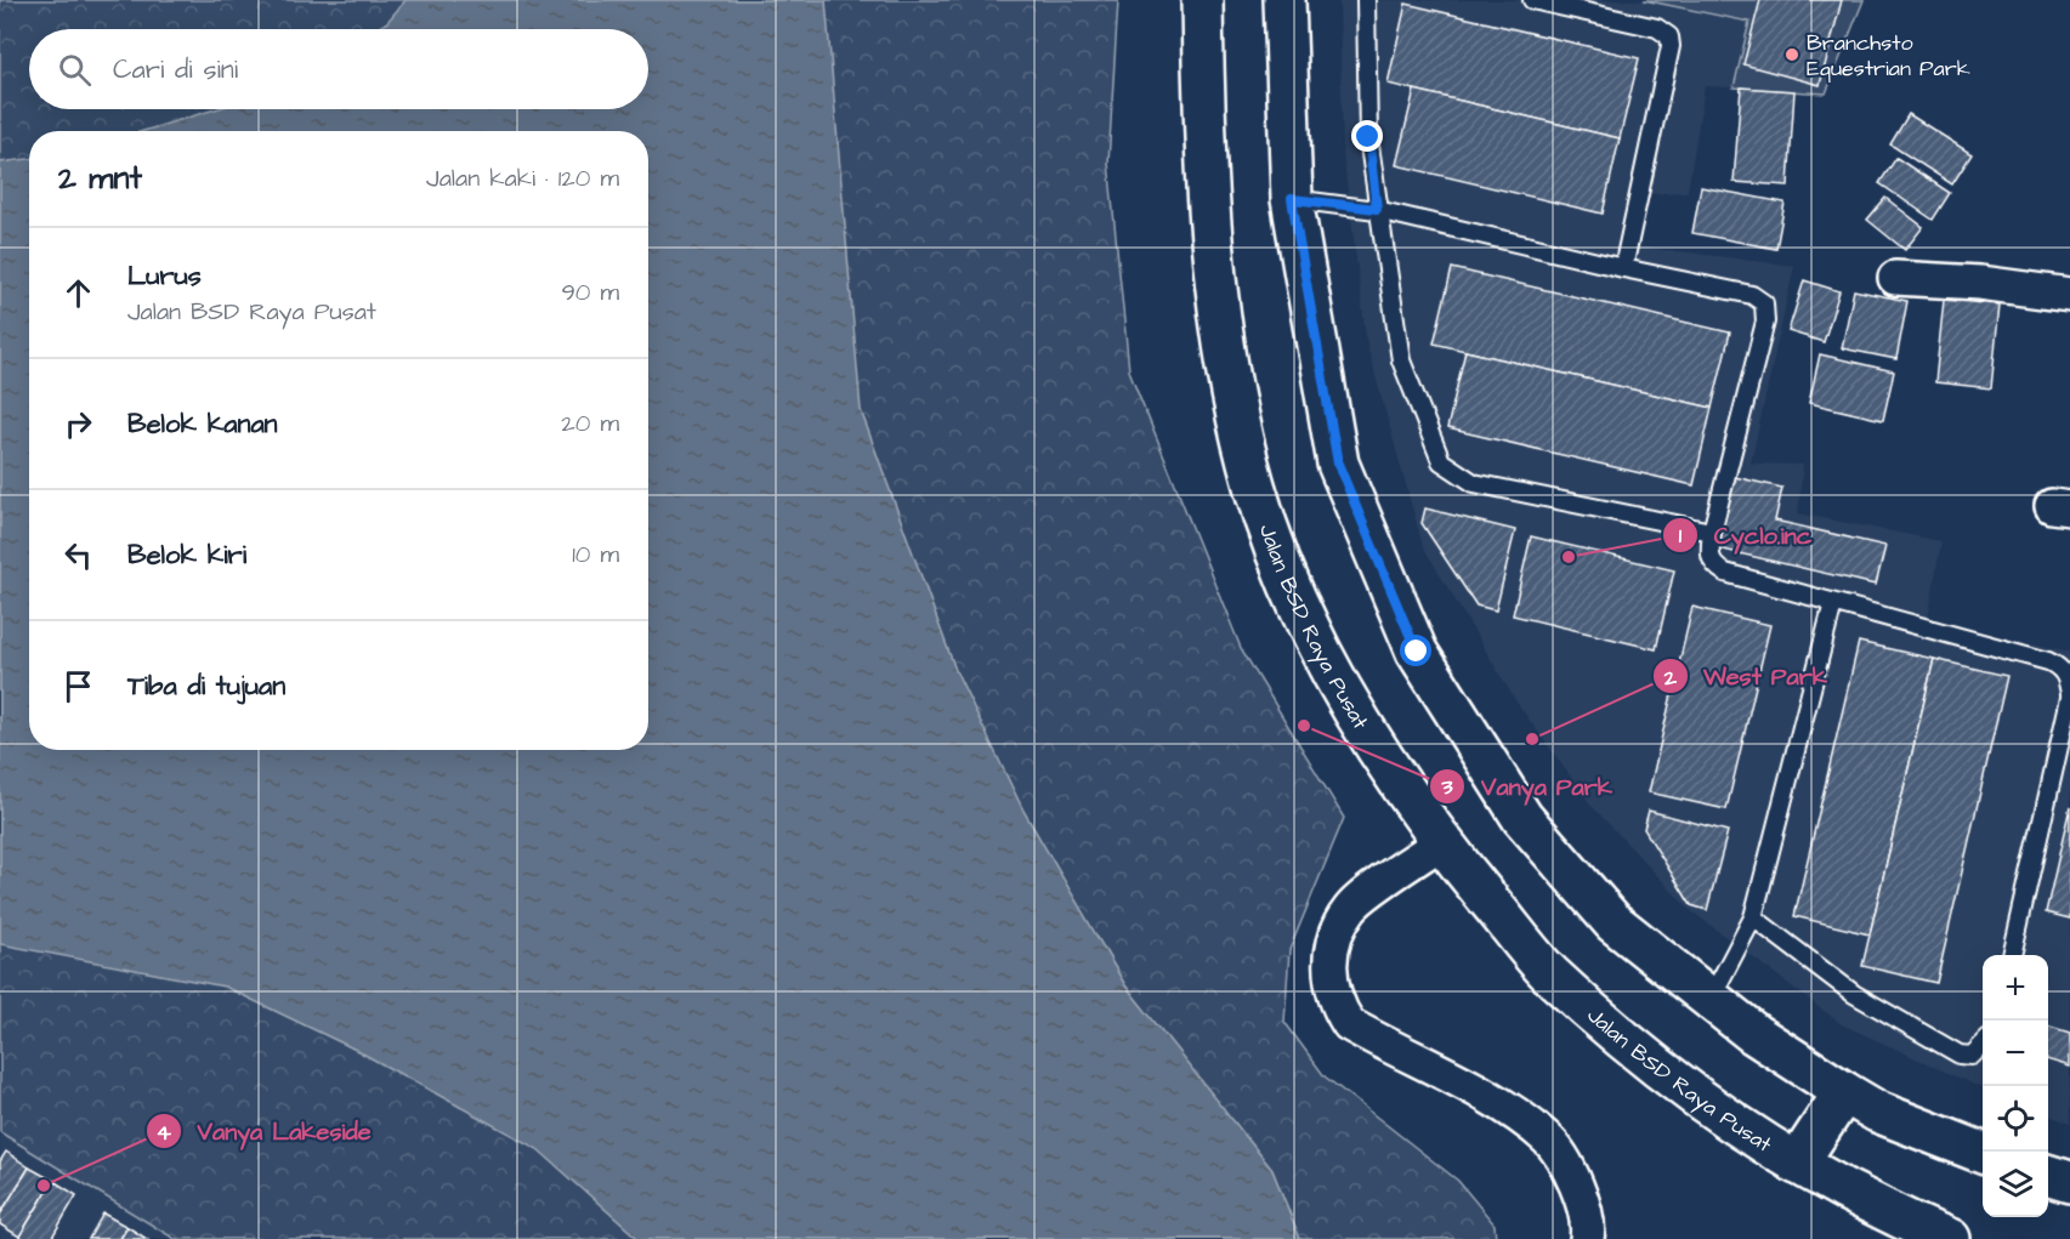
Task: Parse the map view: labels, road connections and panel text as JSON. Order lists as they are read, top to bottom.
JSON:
{
  "streets": {
    "main road": ["Jalan BSD Raya Pusat"]
  },
  "places": [
    "Branchsto Equestrian Park",
    "Cyclo.inc",
    "Vanya Park",
    "West Park",
    "Vanya Lakeside"
  ],
  "page": {
    "search": "Cari di sini",
    "heading": ["2 mnt", "Jalan kaki · 120 m"],
    "list": [
      ["Lurus", "Jalan BSD Raya Pusat", "90 m"],
      ["Belok kanan", "20 m"],
      ["Belok kiri", "10 m"],
      "Tiba di tujuan"
    ],
    "map_buttons": ["+", "−"]
  }
}
